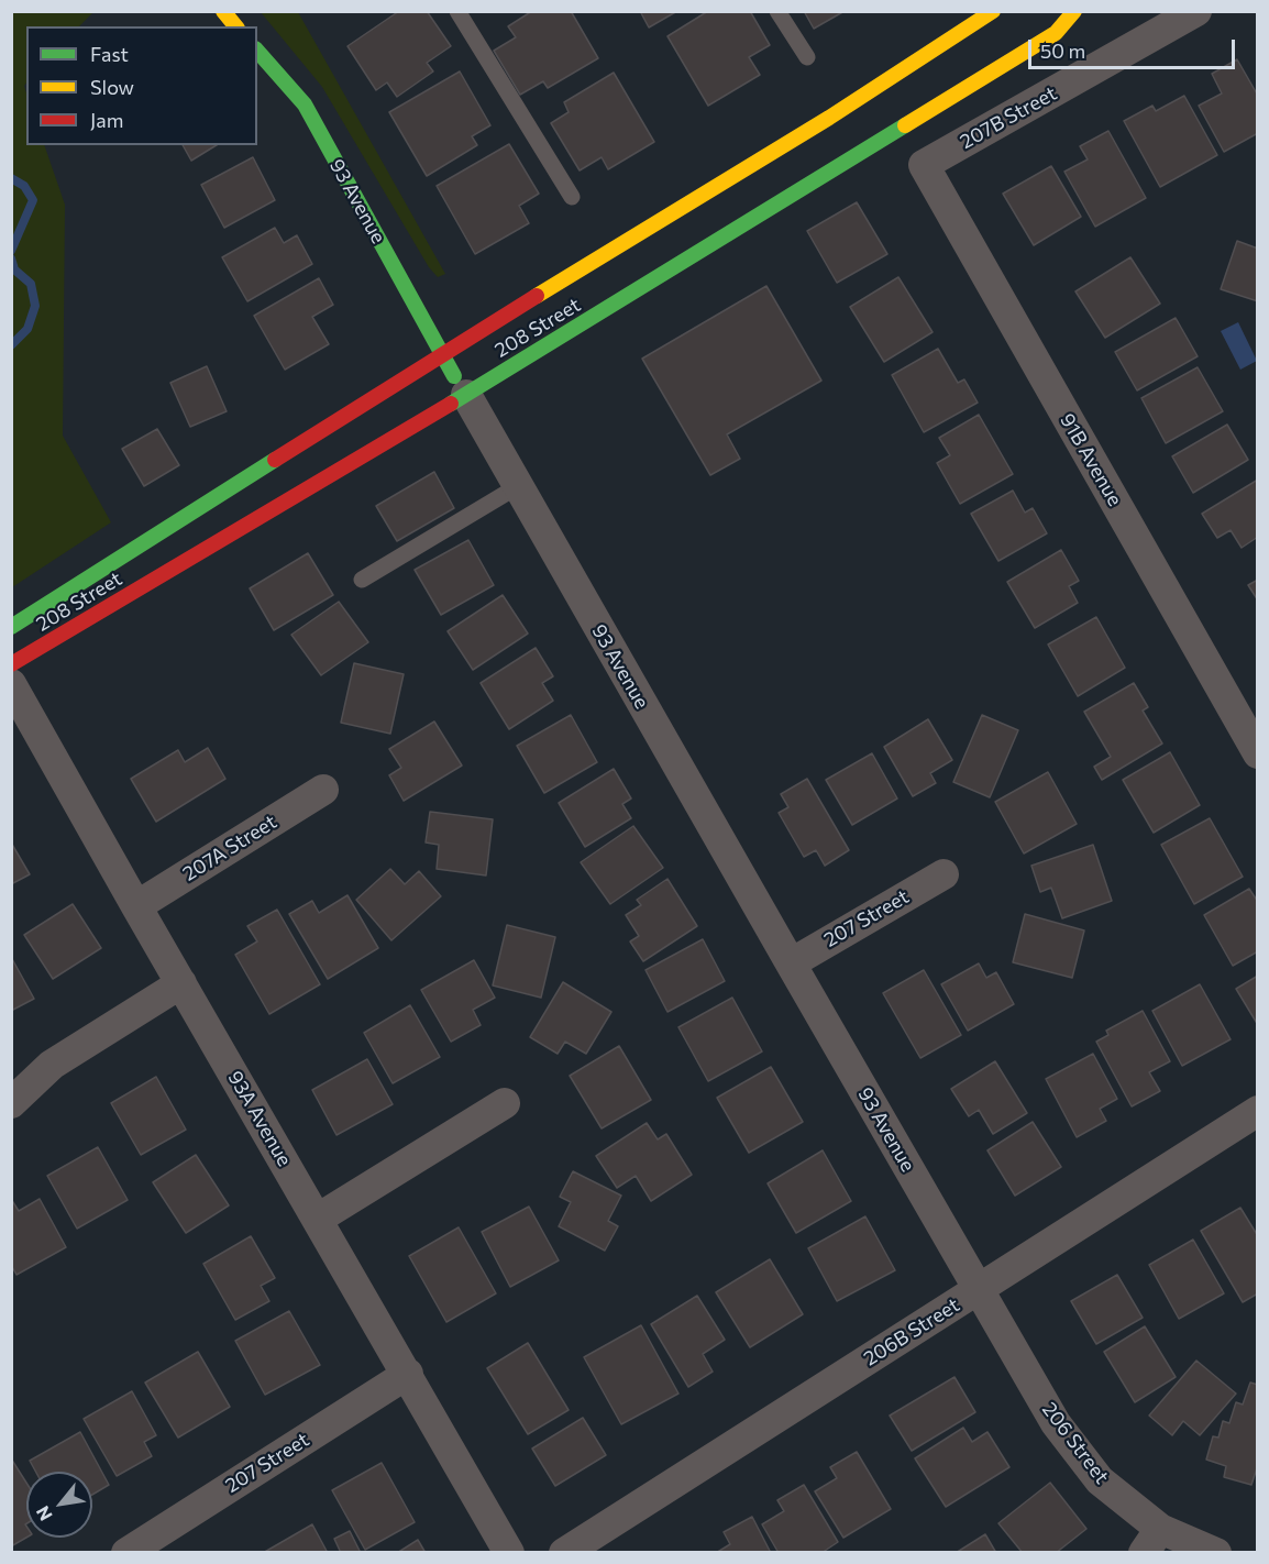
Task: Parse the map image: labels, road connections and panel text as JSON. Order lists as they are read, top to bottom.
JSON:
{
  "streets": {
    "main road": ["93 Avenue", "208 Street"],
    "street": [
      "207B Street",
      "91B Avenue",
      "207A Street",
      "207 Street",
      "93A Avenue",
      "206B Street",
      "206 Street"
    ]
  },
  "crossings": [
    ["207B Street", "91B Avenue"],
    ["93 Avenue", "208 Street"],
    ["93 Avenue", "207 Street"],
    ["93 Avenue", "206B Street"],
    ["93 Avenue", "206 Street"],
    ["207A Street", "93A Avenue"],
    ["207 Street", "93A Avenue"],
    ["206B Street", "206 Street"]
  ],
  "legend": ["Fast", "Slow", "Jam"],
  "scale_bar": "50 m",
  "north": "bottom left"
}
